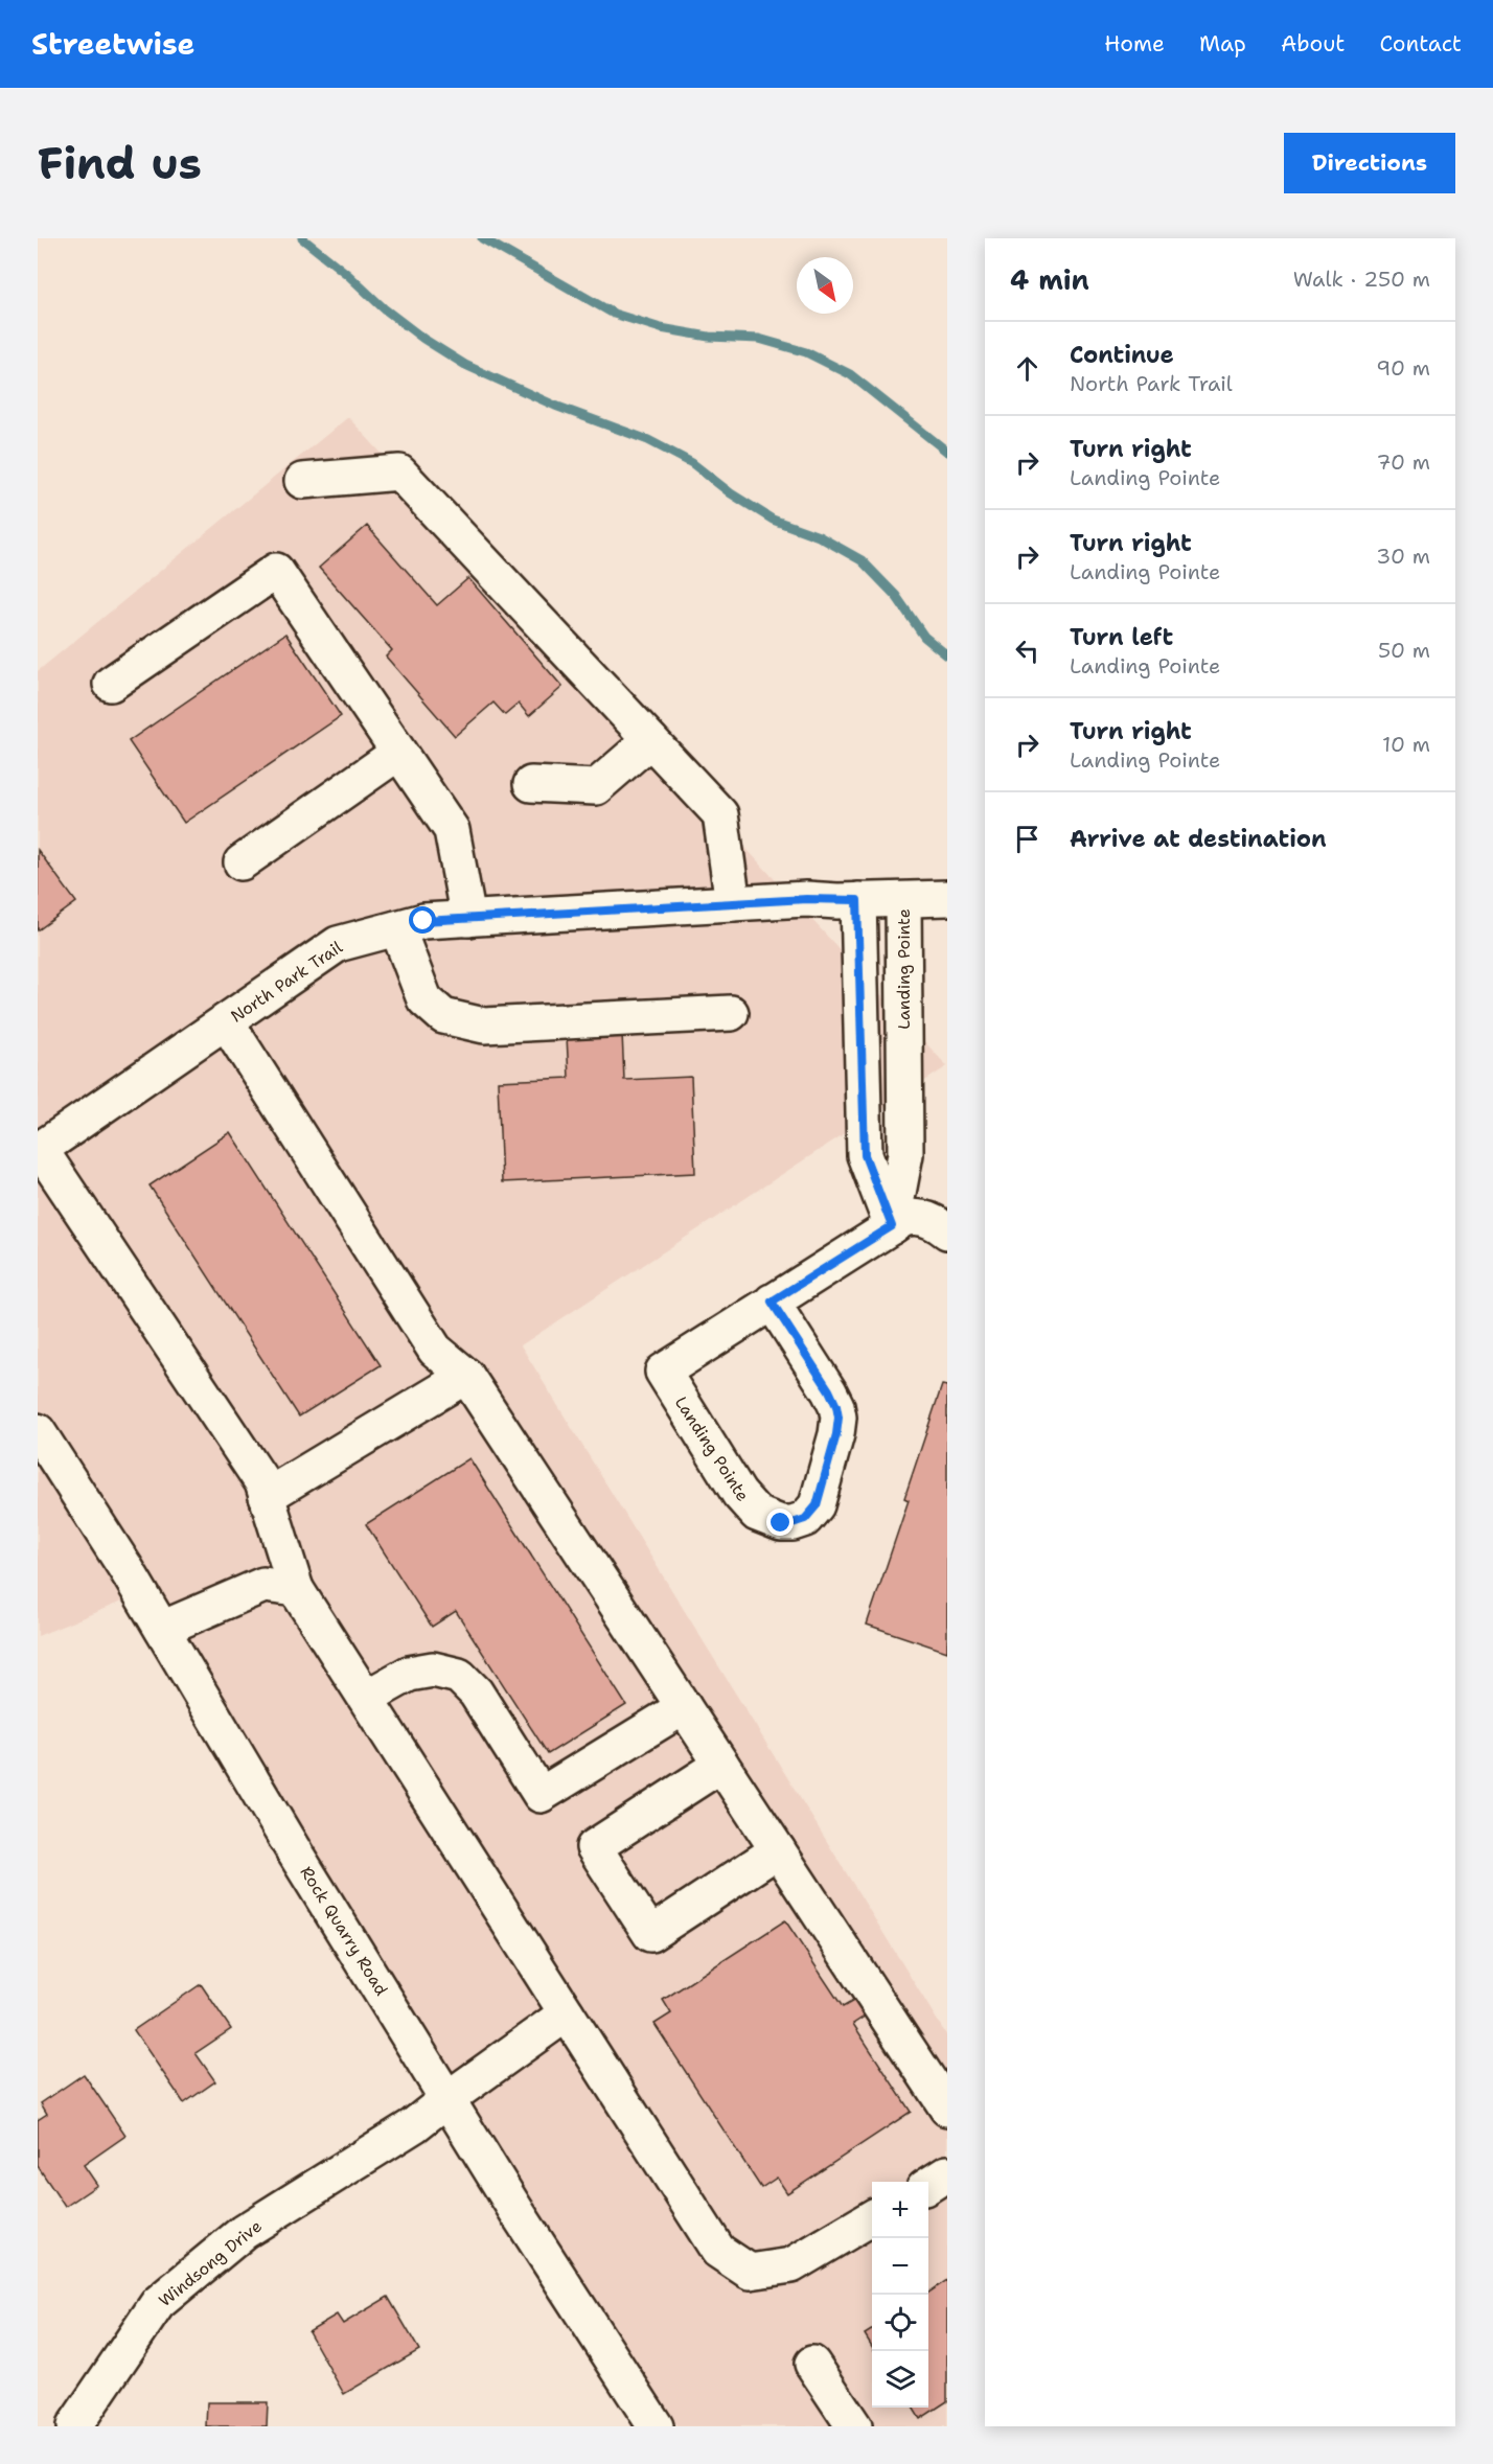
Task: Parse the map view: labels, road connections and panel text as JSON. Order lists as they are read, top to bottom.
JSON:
{
  "streets": {
    "street": [
      "Landing Pointe",
      "North Park Trail",
      "Rock Quarry Road",
      "Windsong Drive"
    ]
  },
  "crossings": [
    ["Landing Pointe", "North Park Trail"],
    ["Rock Quarry Road", "Windsong Drive"]
  ],
  "north": "bottom right",
  "page": {
    "header": "Streetwise",
    "nav": [
      "Home",
      "Map",
      "About",
      "Contact"
    ],
    "buttons": "Directions",
    "title": "Find us",
    "heading": ["4 min", "Walk · 250 m"],
    "list": [
      ["Continue", "North Park Trail", "90 m"],
      ["Turn right", "Landing Pointe", "70 m"],
      ["Turn right", "Landing Pointe", "30 m"],
      ["Turn left", "Landing Pointe", "50 m"],
      ["Turn right", "Landing Pointe", "10 m"],
      "Arrive at destination"
    ],
    "map_buttons": ["+", "−"]
  }
}
